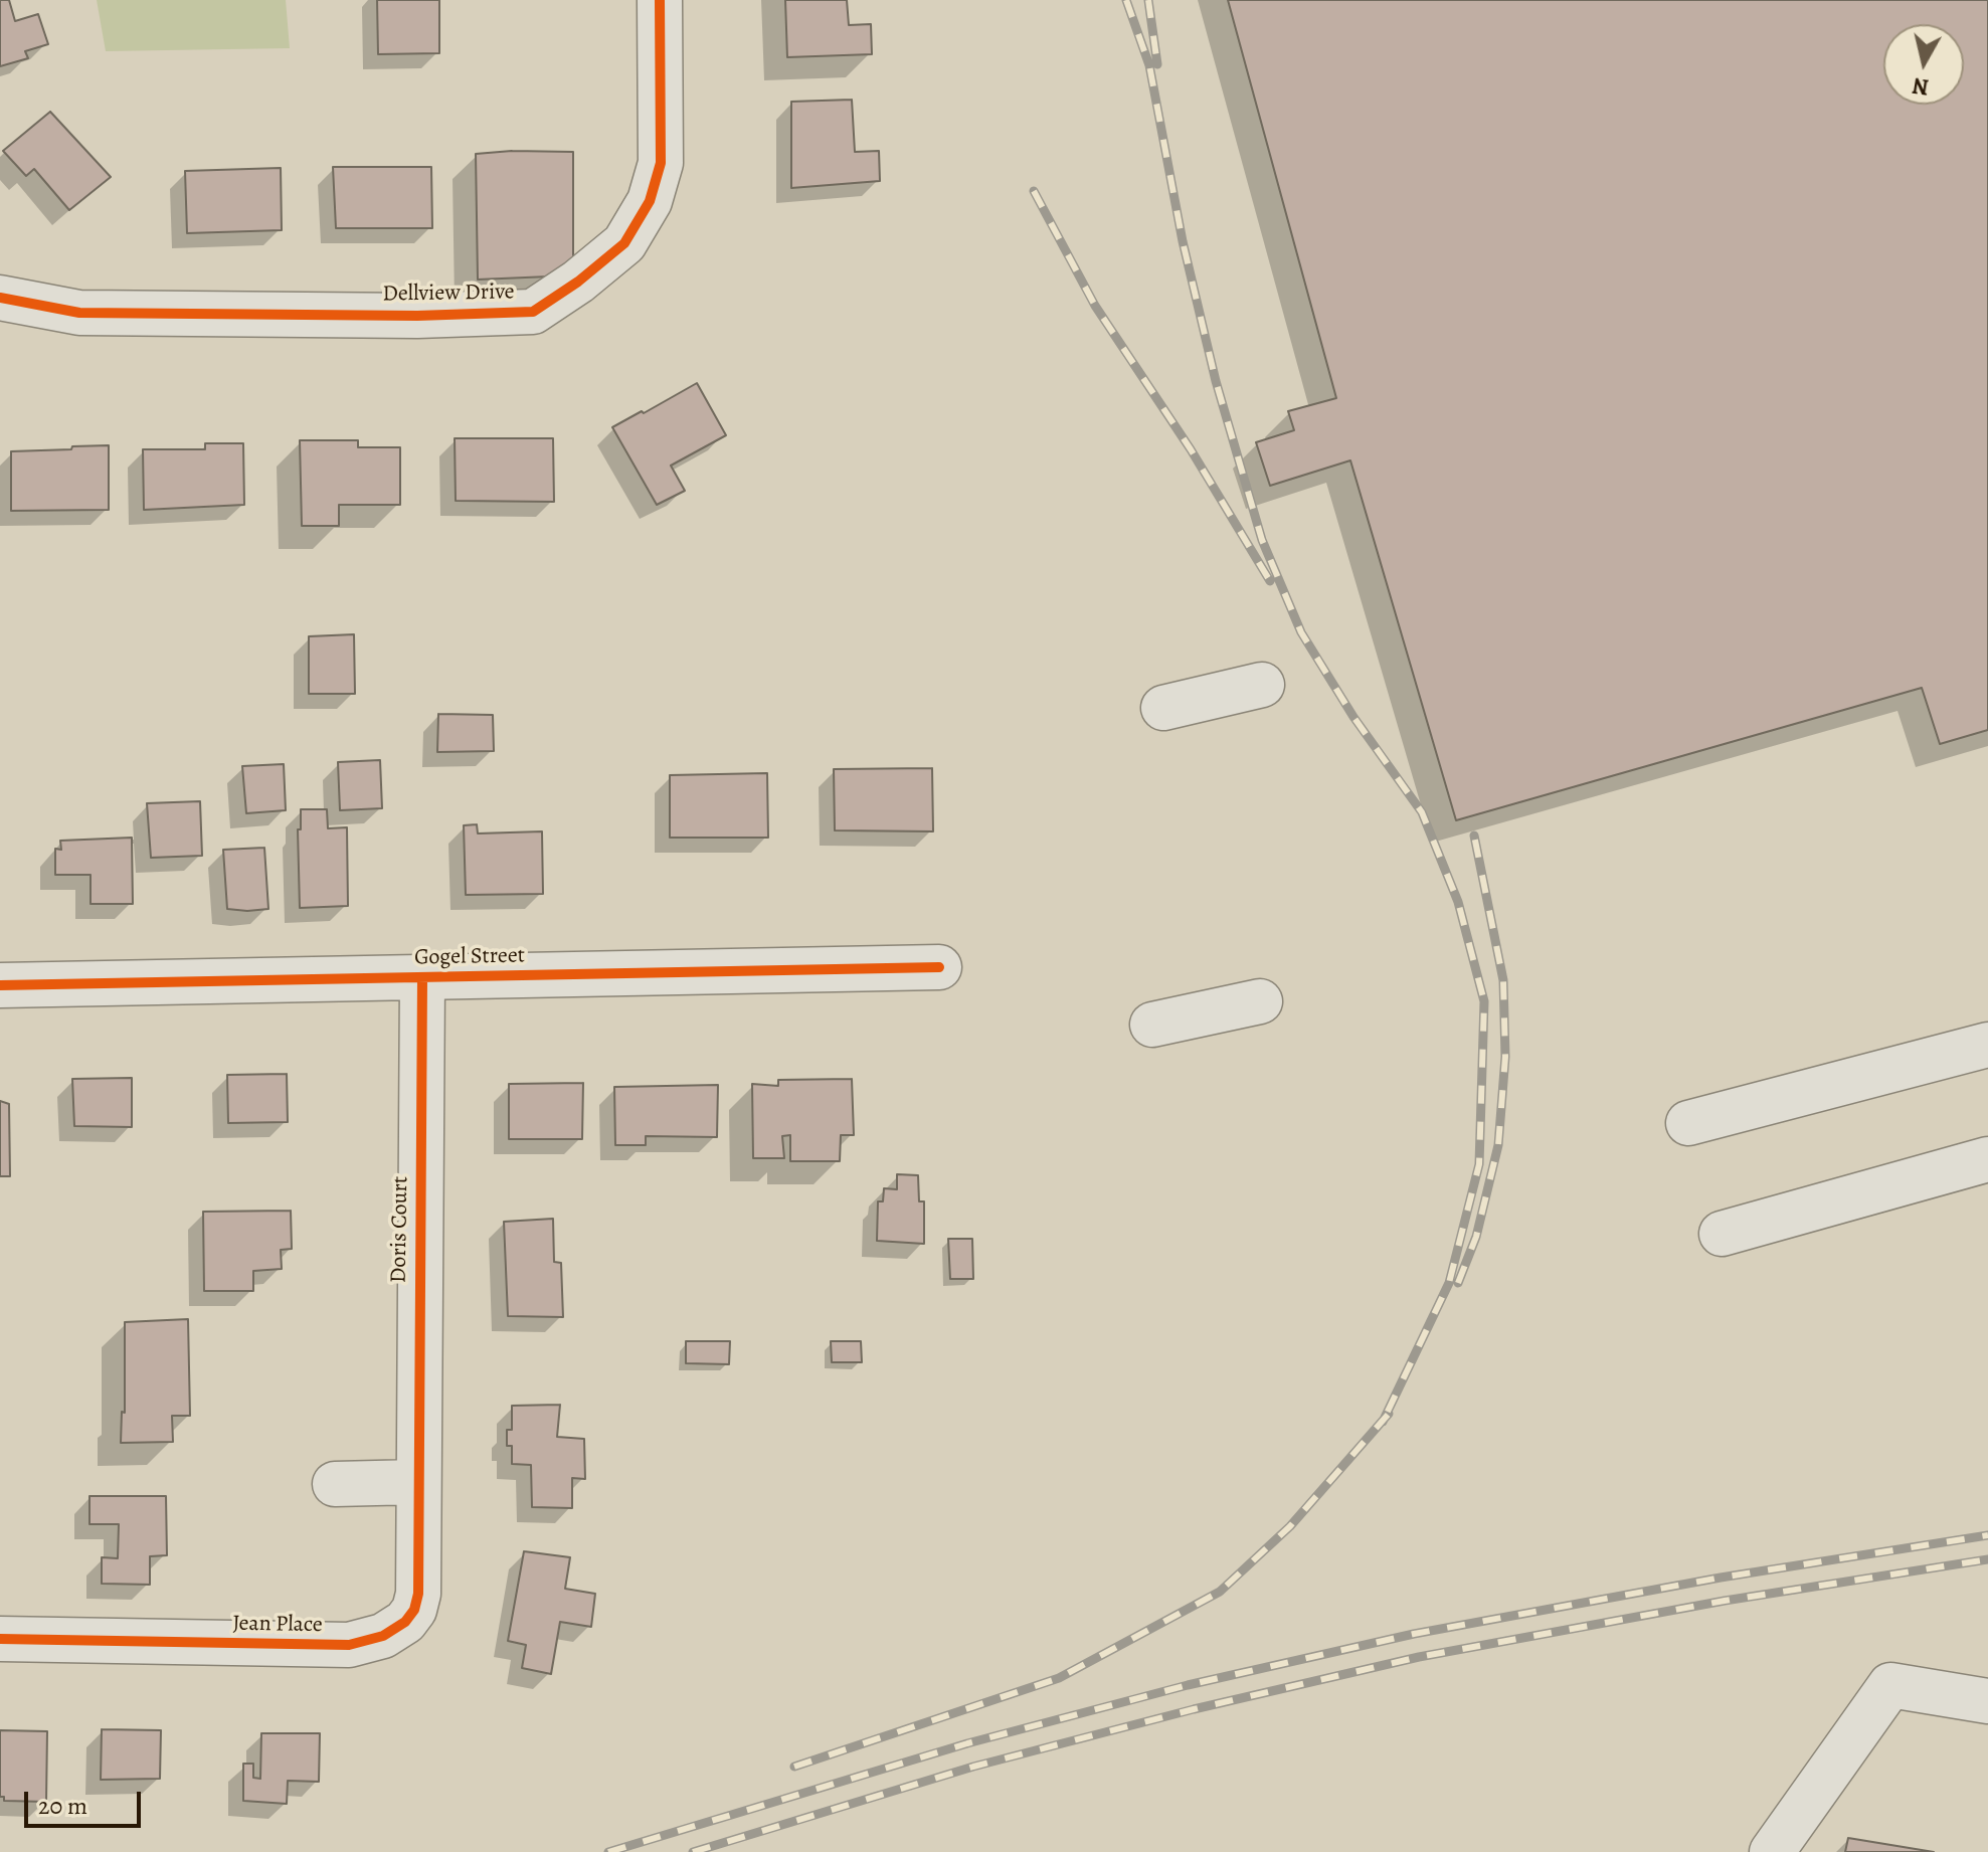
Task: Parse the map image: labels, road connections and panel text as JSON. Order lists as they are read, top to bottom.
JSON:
{
  "streets": {
    "street": [
      "Dellview Drive",
      "Gogel Street",
      "Doris Court",
      "Jean Place"
    ]
  },
  "crossings": [
    ["Gogel Street", "Doris Court"],
    ["Doris Court", "Jean Place"]
  ],
  "scale_bar": "20 m",
  "north": "bottom"
}
